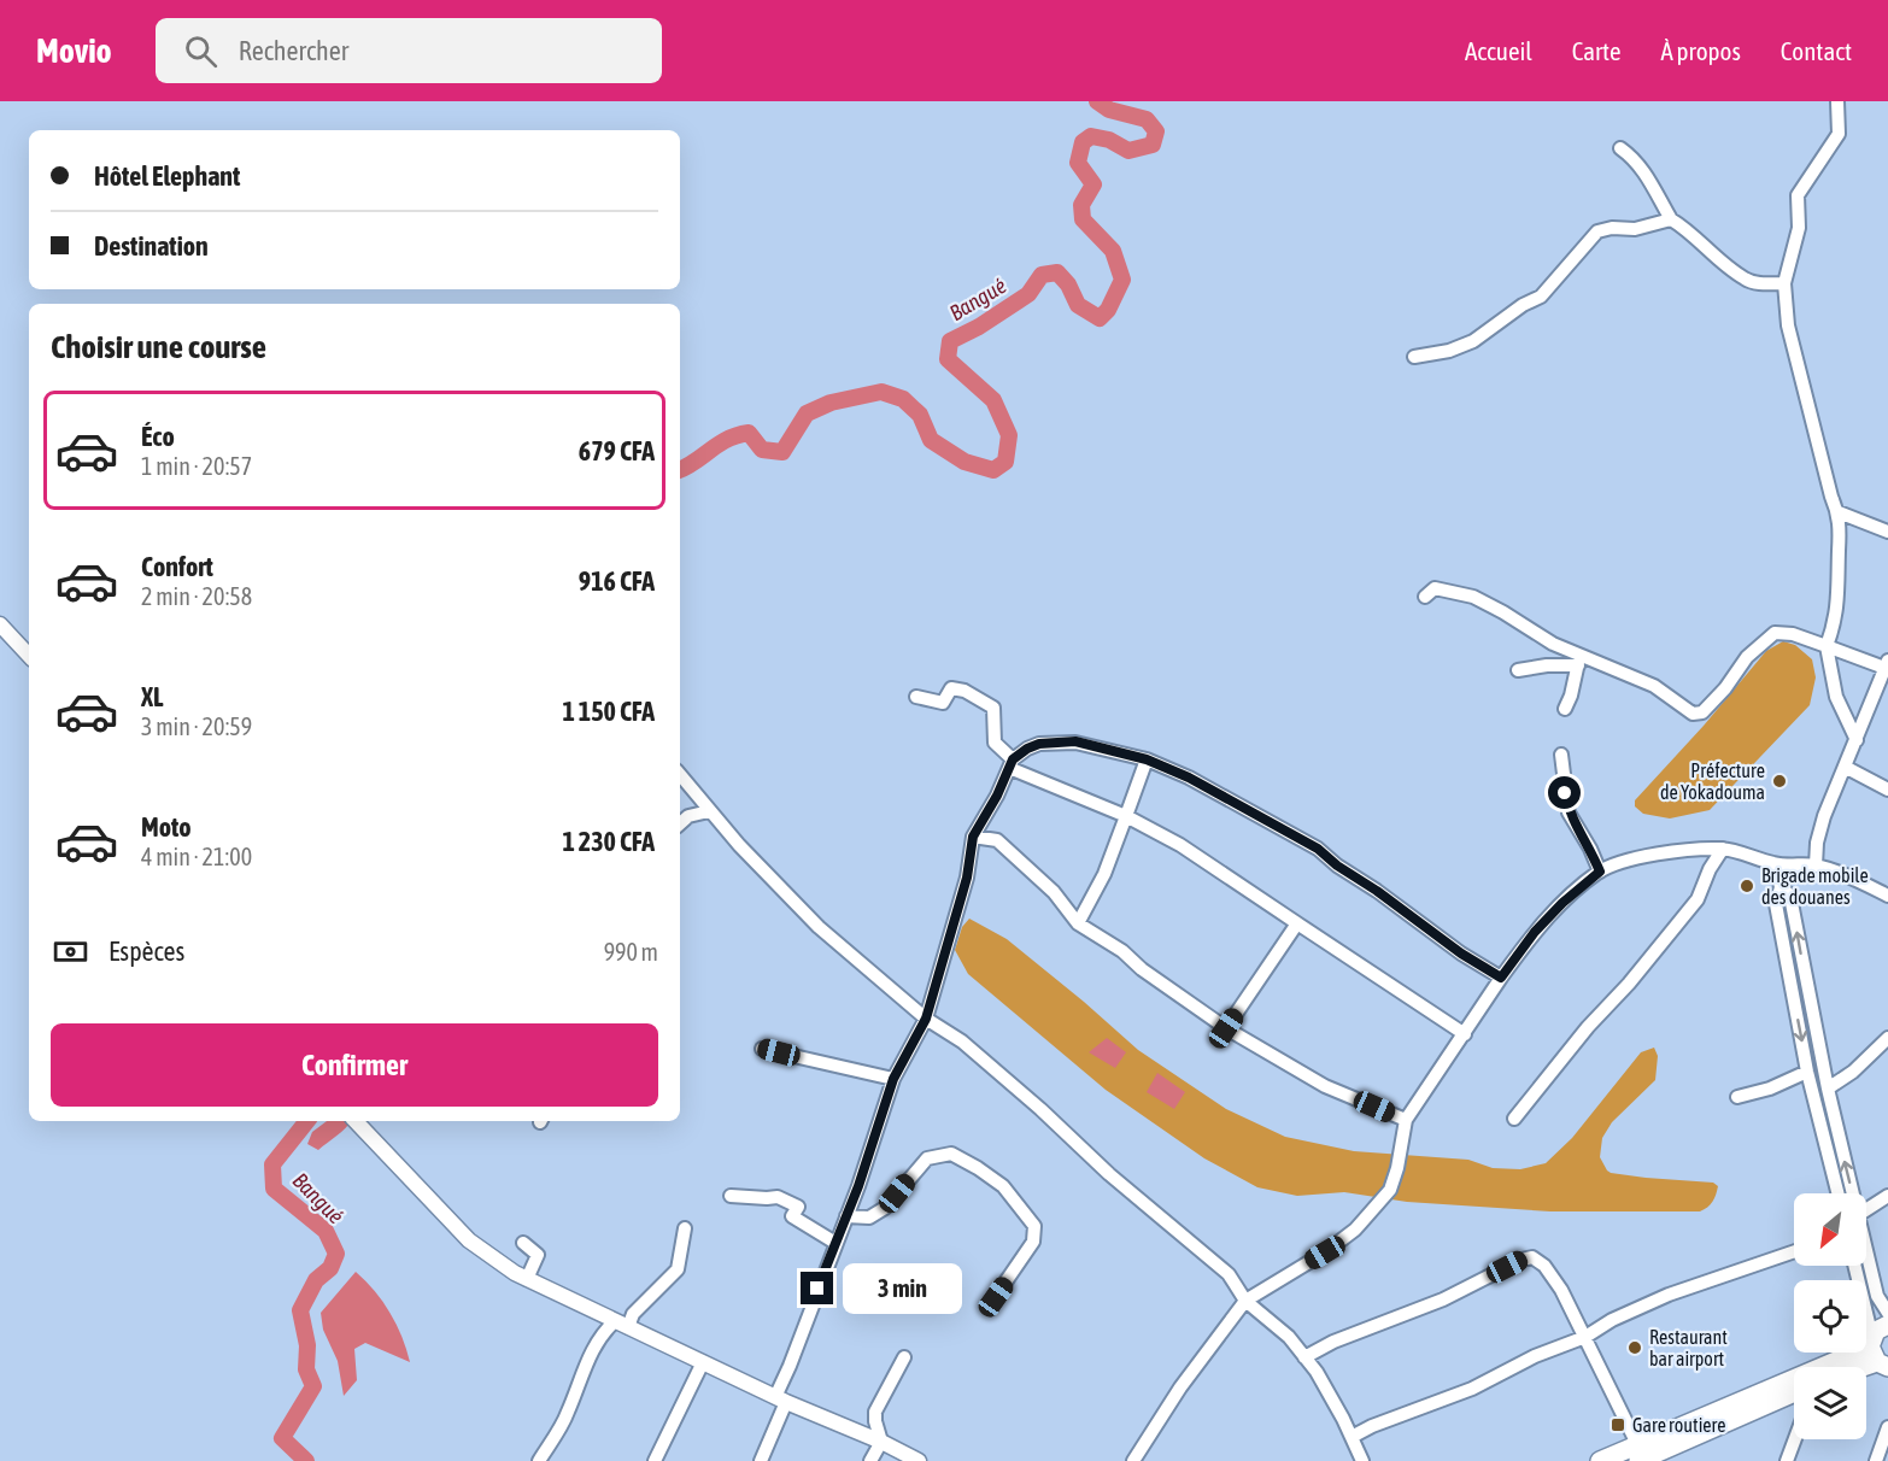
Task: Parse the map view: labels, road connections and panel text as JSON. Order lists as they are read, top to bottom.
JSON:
{
  "water": ["Bangué"],
  "places": {
    "other": ["Préfecture de Yokadouma", "Brigade mobile des douanes", "Restaurant bar airport"],
    "transit": ["Gare routiere"]
  },
  "north": "bottom left",
  "page": {
    "header": "Movio",
    "search": "Rechercher",
    "nav": [
      "Accueil",
      "Carte",
      "À propos",
      "Contact"
    ],
    "banner": ["Hôtel Elephant", "Destination"],
    "heading": "Choisir une course",
    "list": [
      {
        "name": "Éco",
        "note": "1 min · 20:57",
        "value": "679 CFA"
      },
      {
        "name": "Confort",
        "note": "2 min · 20:58",
        "value": "916 CFA"
      },
      {
        "name": "XL",
        "note": "3 min · 20:59",
        "value": "1 150 CFA"
      },
      {
        "name": "Moto",
        "note": "4 min · 21:00",
        "value": "1 230 CFA"
      }
    ],
    "pay": ["Espèces", "990 m"],
    "buttons": "Confirmer",
    "bubble": "3 min"
  }
}
